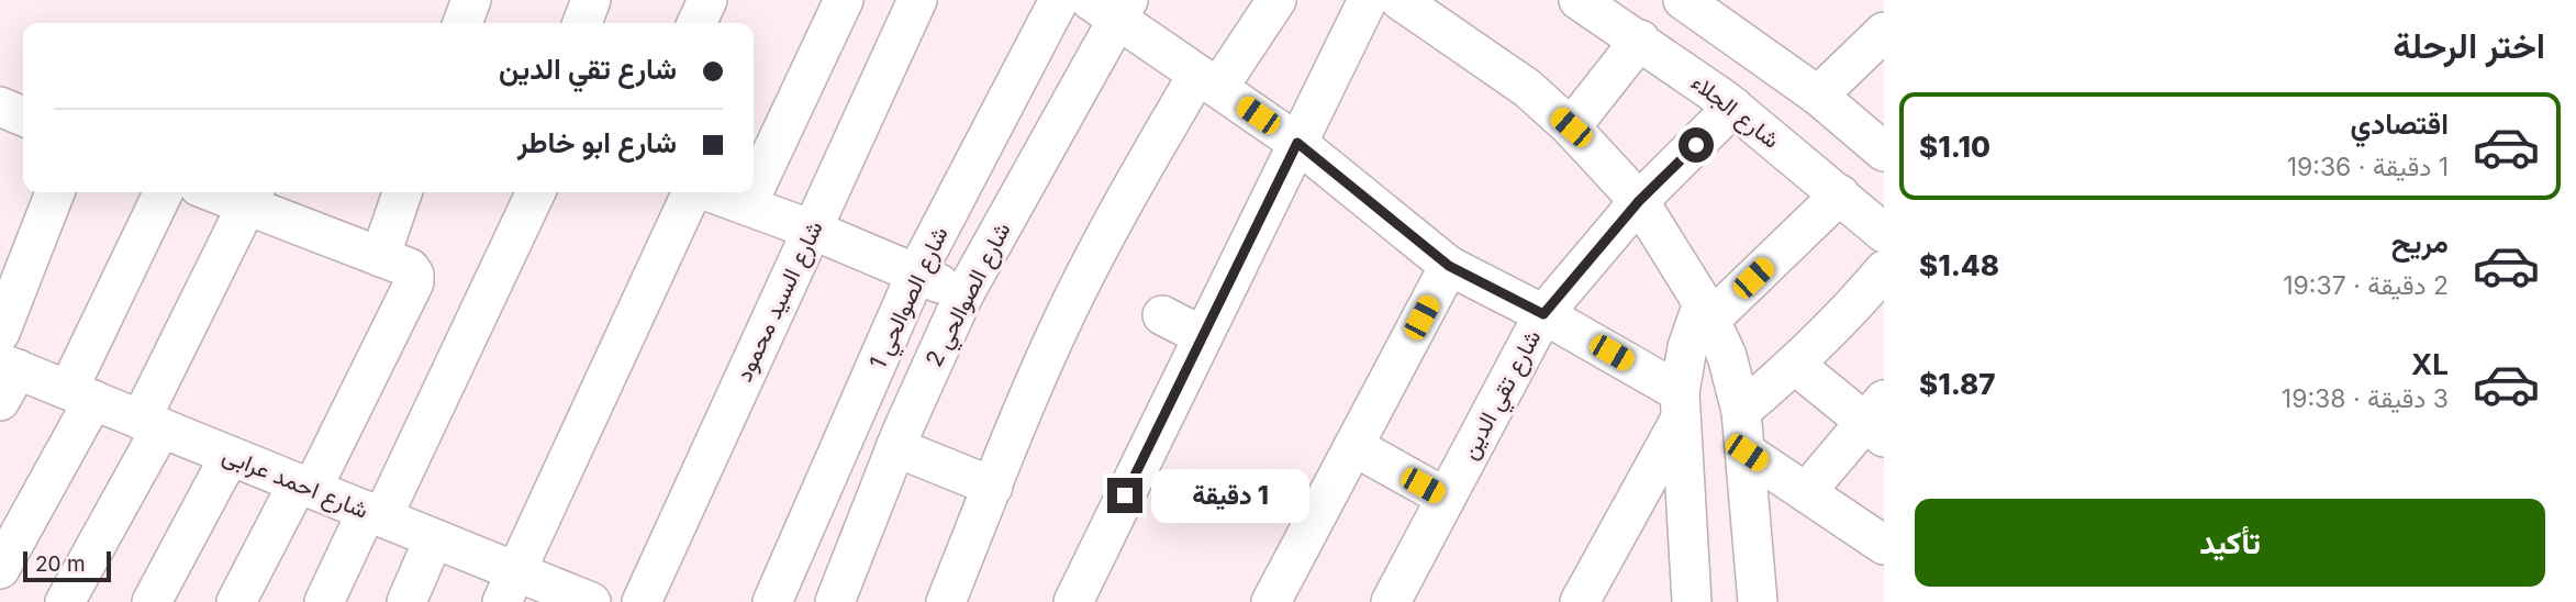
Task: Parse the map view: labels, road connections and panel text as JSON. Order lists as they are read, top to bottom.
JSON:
{
  "streets": {
    "street": [
      "شارع الجلاء",
      "شارع الصوالحي 2",
      "شارع الصوالحي 1",
      "شارع السيد محمود",
      "شارع تقي الدين",
      "شارع احمد عرابى"
    ]
  },
  "crossings": [
    ["شارع الجلاء", "شارع تقي الدين"]
  ],
  "scale_bar": "20 m",
  "page": {
    "heading": "اختر الرحلة",
    "banner": ["شارع تقي الدين", "شارع ابو خاطر"],
    "list": [
      {
        "name": "اقتصادي",
        "note": "1 دقيقة · 19:36",
        "value": "$1.10"
      },
      {
        "name": "مريح",
        "note": "2 دقيقة · 19:37",
        "value": "$1.48"
      },
      {
        "name": "XL",
        "note": "3 دقيقة · 19:38",
        "value": "$1.87"
      }
    ],
    "bubble": "1 دقيقة",
    "buttons": "تأكيد",
    "scale": "20 m"
  }
}
